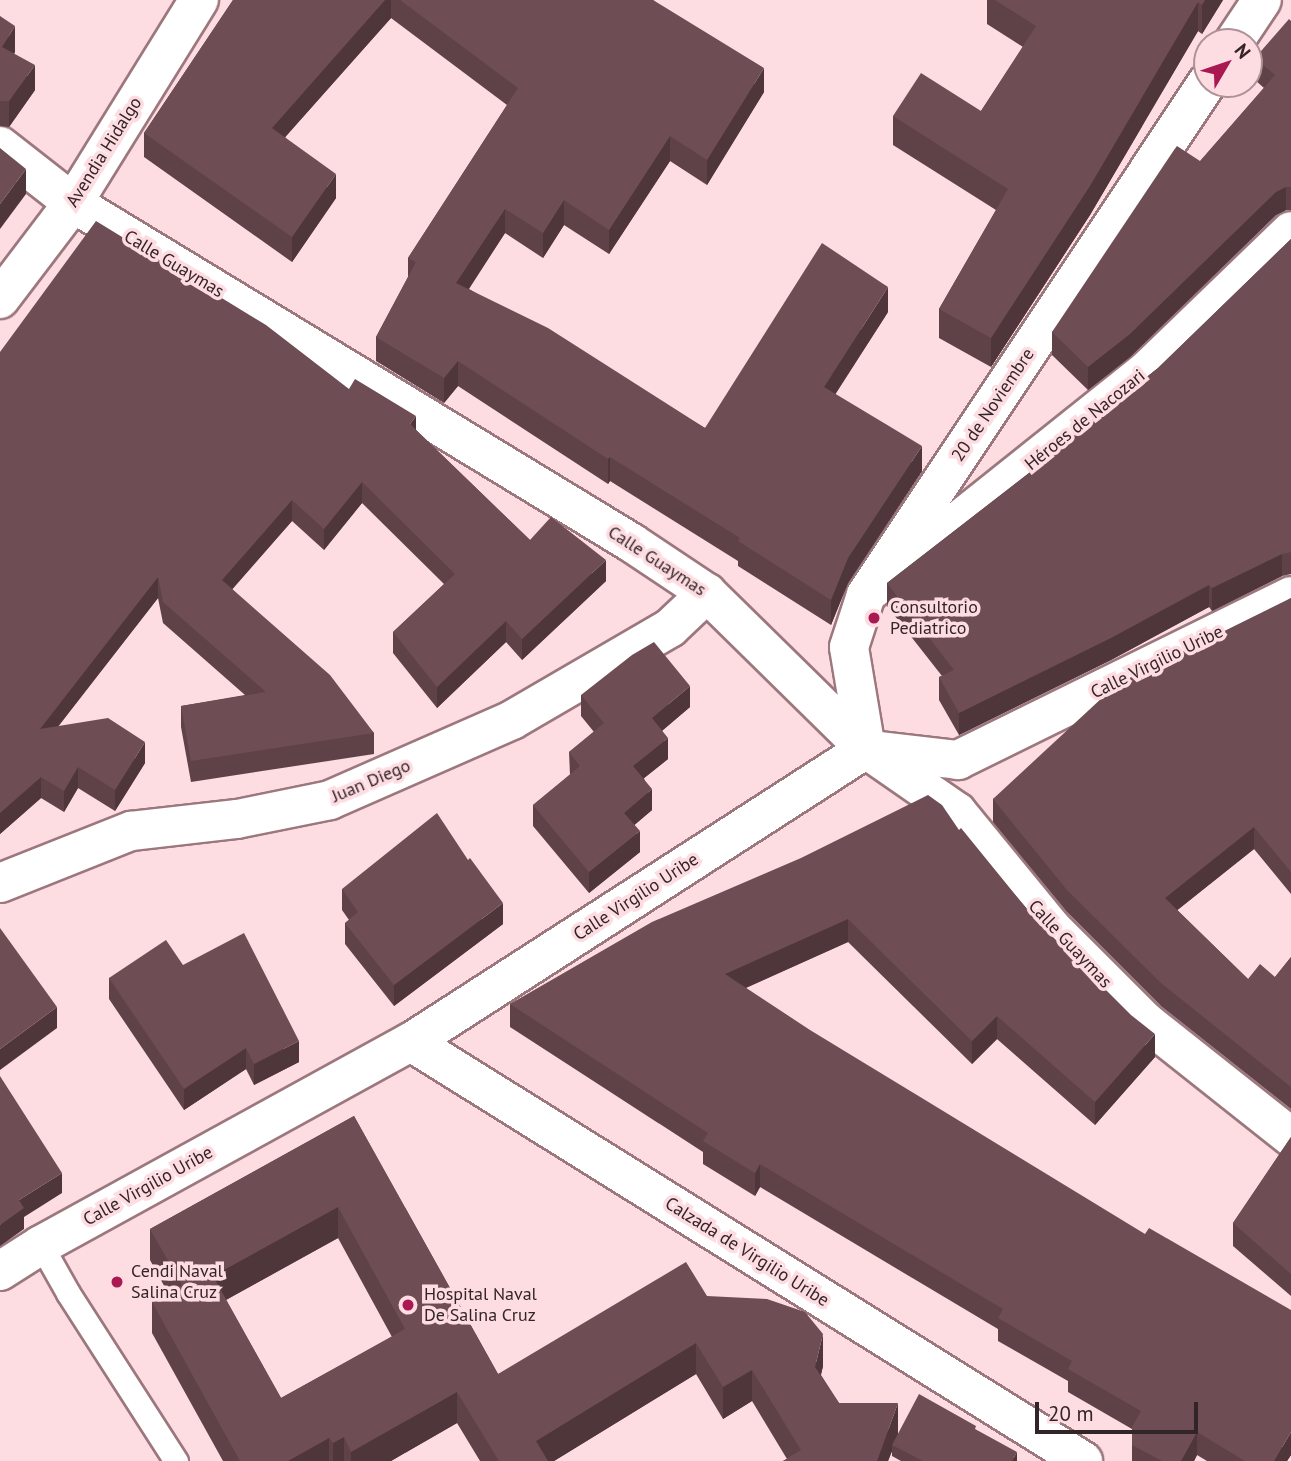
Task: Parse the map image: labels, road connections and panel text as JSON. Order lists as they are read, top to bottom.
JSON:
{
  "streets": {
    "street": [
      "Avendia Hidalgo",
      "Calle Guaymas",
      "20 de Noviembre",
      "Héroes de Nacozari",
      "Calle Virgilio Uribe",
      "Juan Diego",
      "Calzada de Virgilio Uribe"
    ]
  },
  "crossings": [
    ["Avendia Hidalgo", "Calle Guaymas"],
    ["Calle Guaymas", "20 de Noviembre"],
    ["Calle Guaymas", "Calle Virgilio Uribe"],
    ["Calle Guaymas", "Juan Diego"],
    ["20 de Noviembre", "Héroes de Nacozari"],
    ["20 de Noviembre", "Calle Virgilio Uribe"],
    ["Calle Virgilio Uribe", "Calzada de Virgilio Uribe"]
  ],
  "places": ["Consultorio Pediatrico", "Cendi Naval Salina Cruz", "Hospital Naval De Salina Cruz"],
  "scale_bar": "20 m",
  "north": "top right"
}
